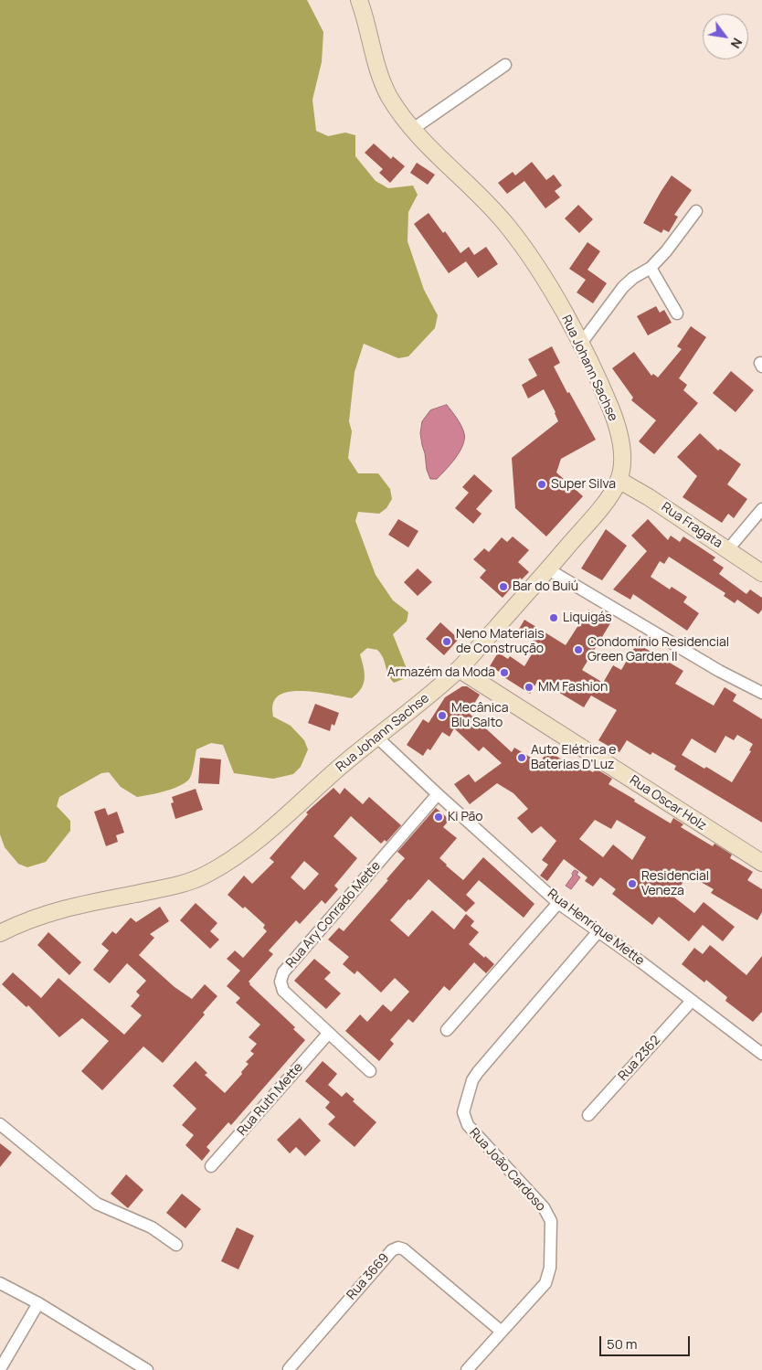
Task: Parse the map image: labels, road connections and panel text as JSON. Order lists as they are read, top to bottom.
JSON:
{
  "streets": {
    "street": [
      "Rua Johann Sachse",
      "Rua Fragata",
      "Rua Oscar Holz",
      "Rua Ary Conrado Mette",
      "Rua Henrique Mette",
      "Rua 2362",
      "Rua Ruth Mette",
      "Rua João Cardoso",
      "Rua 3669"
    ]
  },
  "crossings": [
    ["Rua Johann Sachse", "Rua Fragata"],
    ["Rua Johann Sachse", "Rua Oscar Holz"],
    ["Rua Johann Sachse", "Rua Henrique Mette"],
    ["Rua Ary Conrado Mette", "Rua Henrique Mette"],
    ["Rua Ary Conrado Mette", "Rua Ruth Mette"],
    ["Rua Henrique Mette", "Rua 2362"],
    ["Rua Henrique Mette", "Rua João Cardoso"],
    ["Rua João Cardoso", "Rua 3669"]
  ],
  "places": [
    "Super Silva",
    "Bar do Buiú",
    "Liquigás",
    "Neno Materiais de Construção",
    "Condomínio Residencial Green Garden II",
    "Armazém da Moda",
    "MM Fashion",
    "Mecânica Blu Salto",
    "Auto Elétrica e Baterias D'Luz",
    "Ki Pão",
    "Residencial Veneza"
  ],
  "scale_bar": "50 m",
  "north": "bottom right"
}
